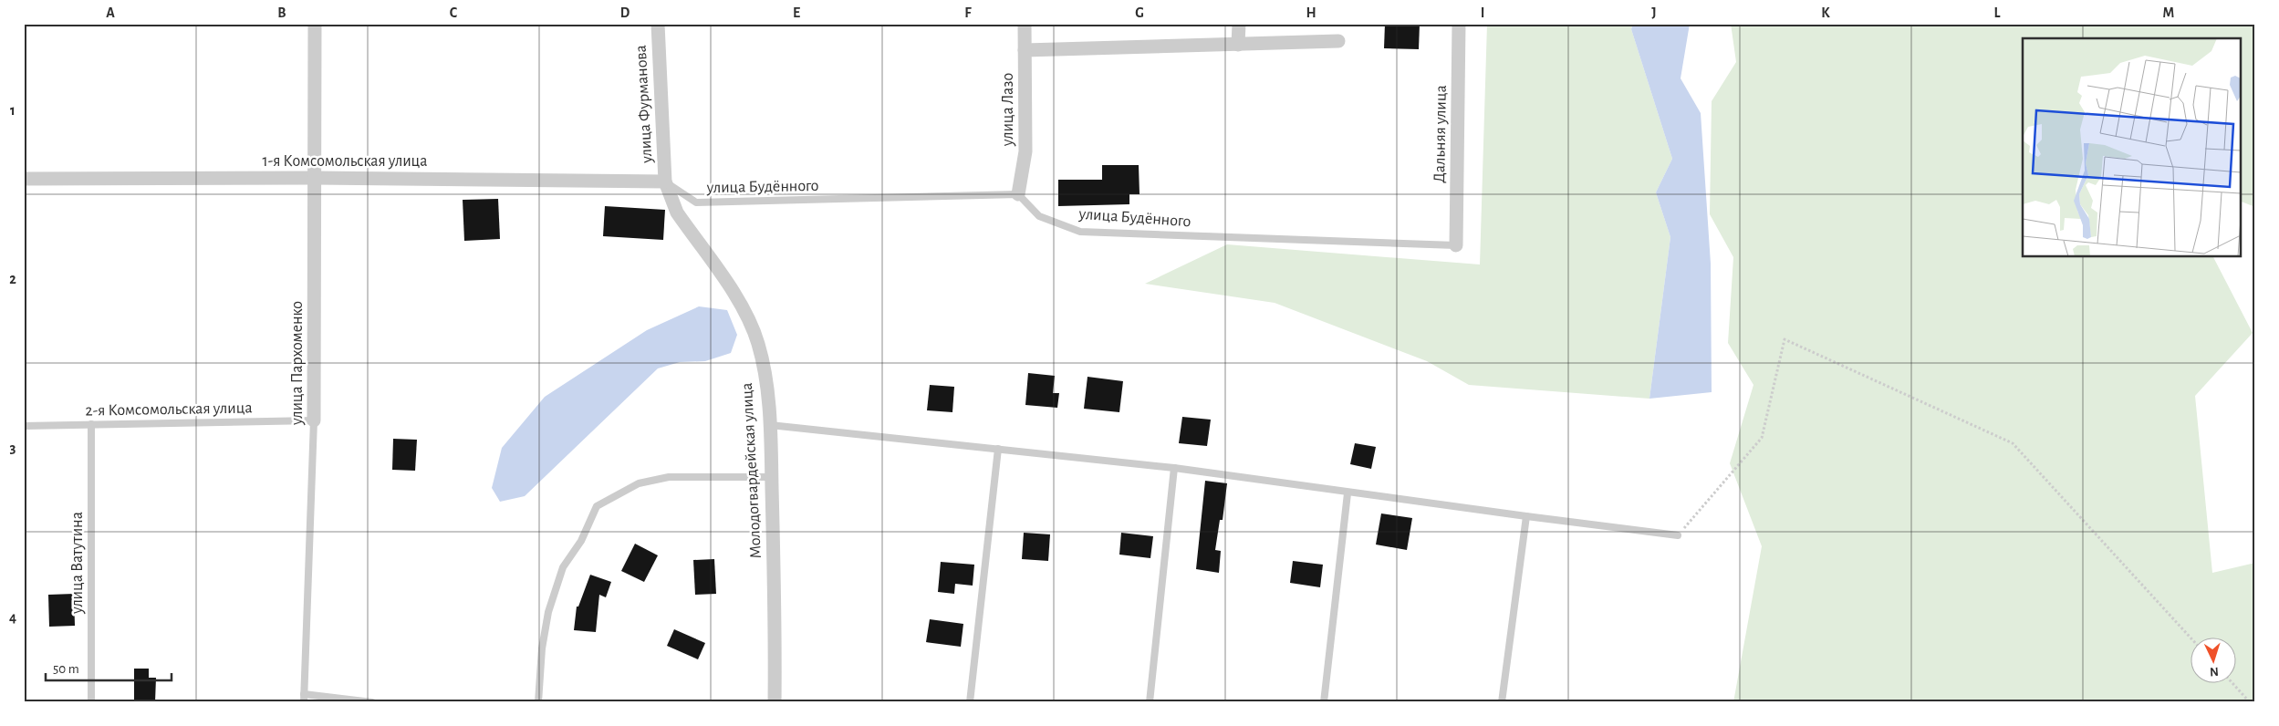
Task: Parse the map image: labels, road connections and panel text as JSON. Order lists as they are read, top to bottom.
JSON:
{
  "streets": {
    "street": [
      "улица Фурманова",
      "улица Лазо",
      "Дальняя улица",
      "1-я Комсомольская улица",
      "улица Пархоменко",
      "Молодогвардейская улица"
    ],
    "lane": ["улица Будённого", "2-я Комсомольская улица", "улица Ватутина"]
  },
  "crossings": [
    ["улица Фурманова", "1-я Комсомольская улица"],
    ["улица Фурманова", "улица Будённого"],
    ["улица Фурманова", "Молодогвардейская улица"],
    ["улица Лазо", "улица Будённого"],
    ["Дальняя улица", "улица Будённого"],
    ["1-я Комсомольская улица", "улица Будённого"],
    ["1-я Комсомольская улица", "улица Пархоменко"],
    ["1-я Комсомольская улица", "Молодогвардейская улица"],
    ["улица Будённого", "Молодогвардейская улица"],
    ["улица Пархоменко", "2-я Комсомольская улица"],
    ["2-я Комсомольская улица", "улица Ватутина"]
  ],
  "scale_bar": "50 m",
  "north": "bottom",
  "grid": {
    "columns": [
      "A",
      "B",
      "C",
      "D",
      "E",
      "F",
      "G",
      "H",
      "I",
      "J",
      "K",
      "L",
      "M"
    ],
    "rows": [
      "1",
      "2",
      "3",
      "4"
    ]
  }
}
